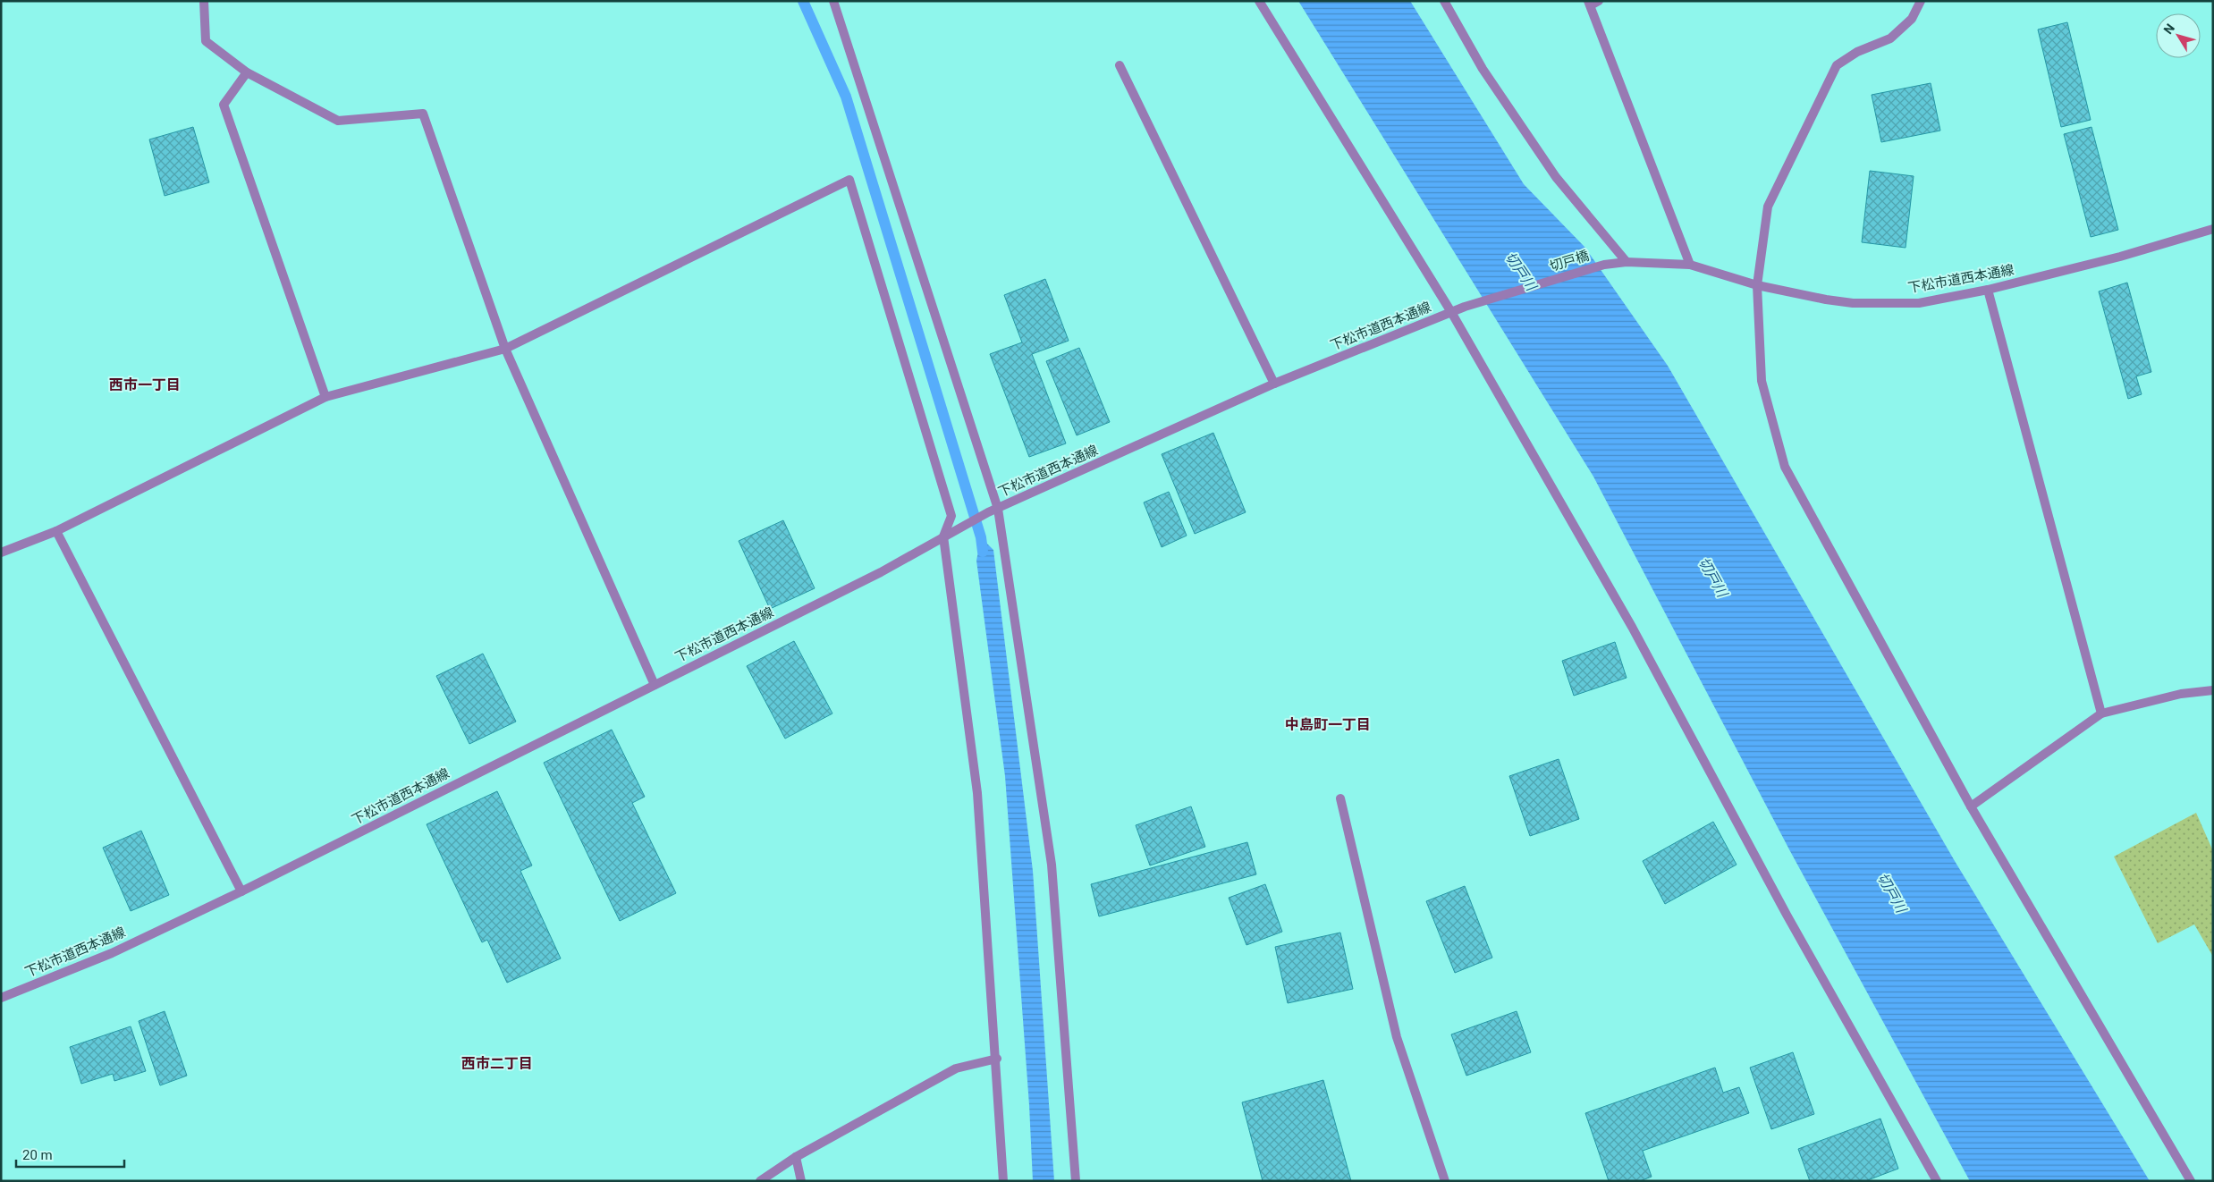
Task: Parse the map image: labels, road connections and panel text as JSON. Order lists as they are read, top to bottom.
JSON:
{
  "streets": {
    "street": ["切戸橋", "下松市道西本通線"]
  },
  "crossings": [
    ["切戸橋", "下松市道西本通線"]
  ],
  "districts": ["西市一丁目", "中島町一丁目", "西市二丁目"],
  "water": ["切戸川"],
  "scale_bar": "20 m",
  "north": "top left"
}
